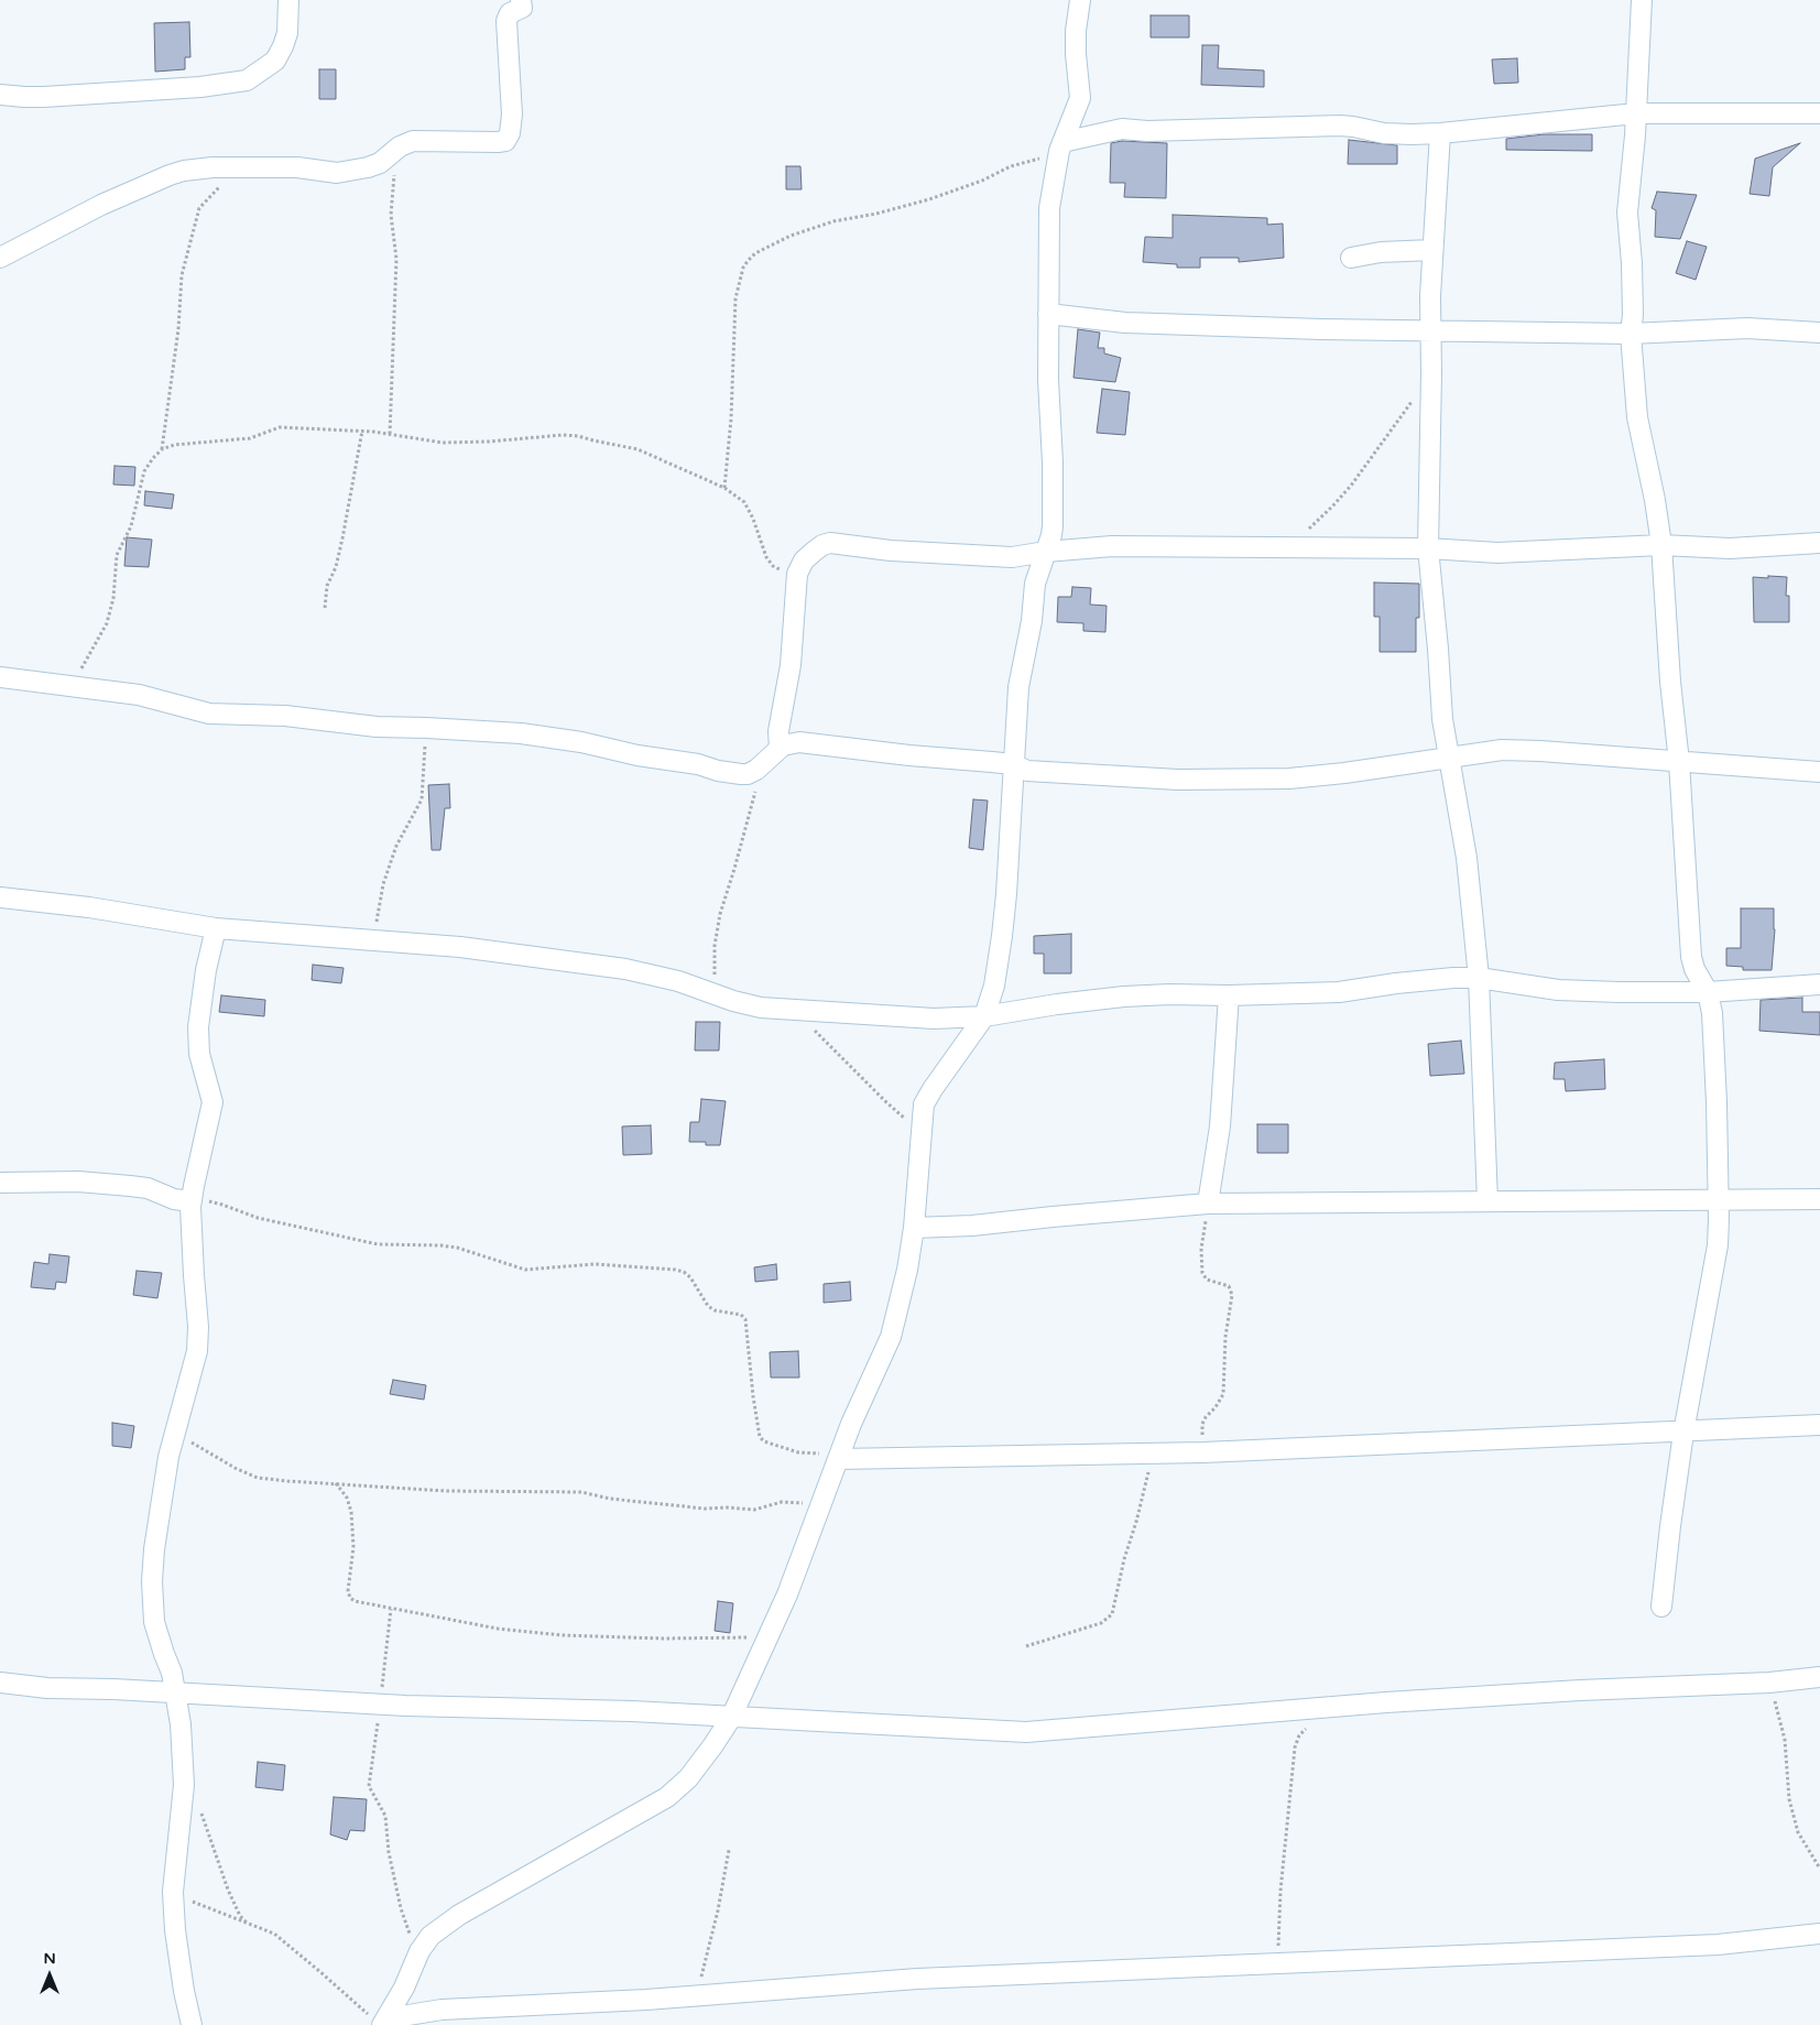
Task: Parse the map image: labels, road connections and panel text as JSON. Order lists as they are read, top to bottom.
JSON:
{
  "north": "top"
}
